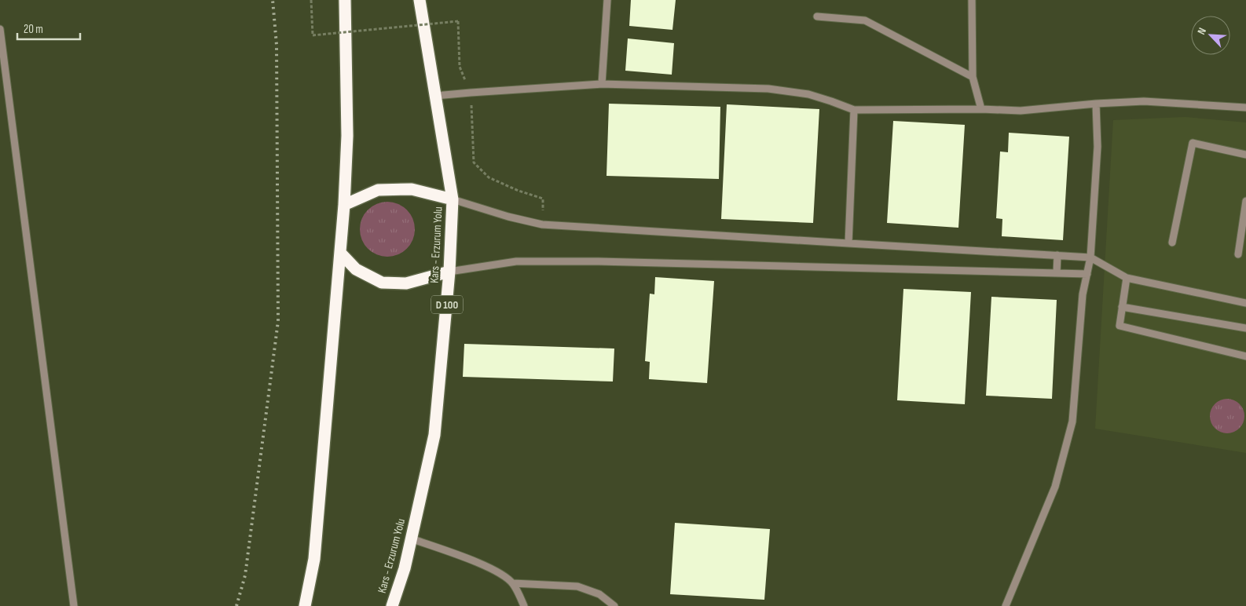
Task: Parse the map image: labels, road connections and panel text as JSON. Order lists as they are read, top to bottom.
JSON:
{
  "streets": {
    "highway": ["Kars - Erzurum Yolu", "D 100"]
  },
  "scale_bar": "20 m",
  "north": "top left"
}
